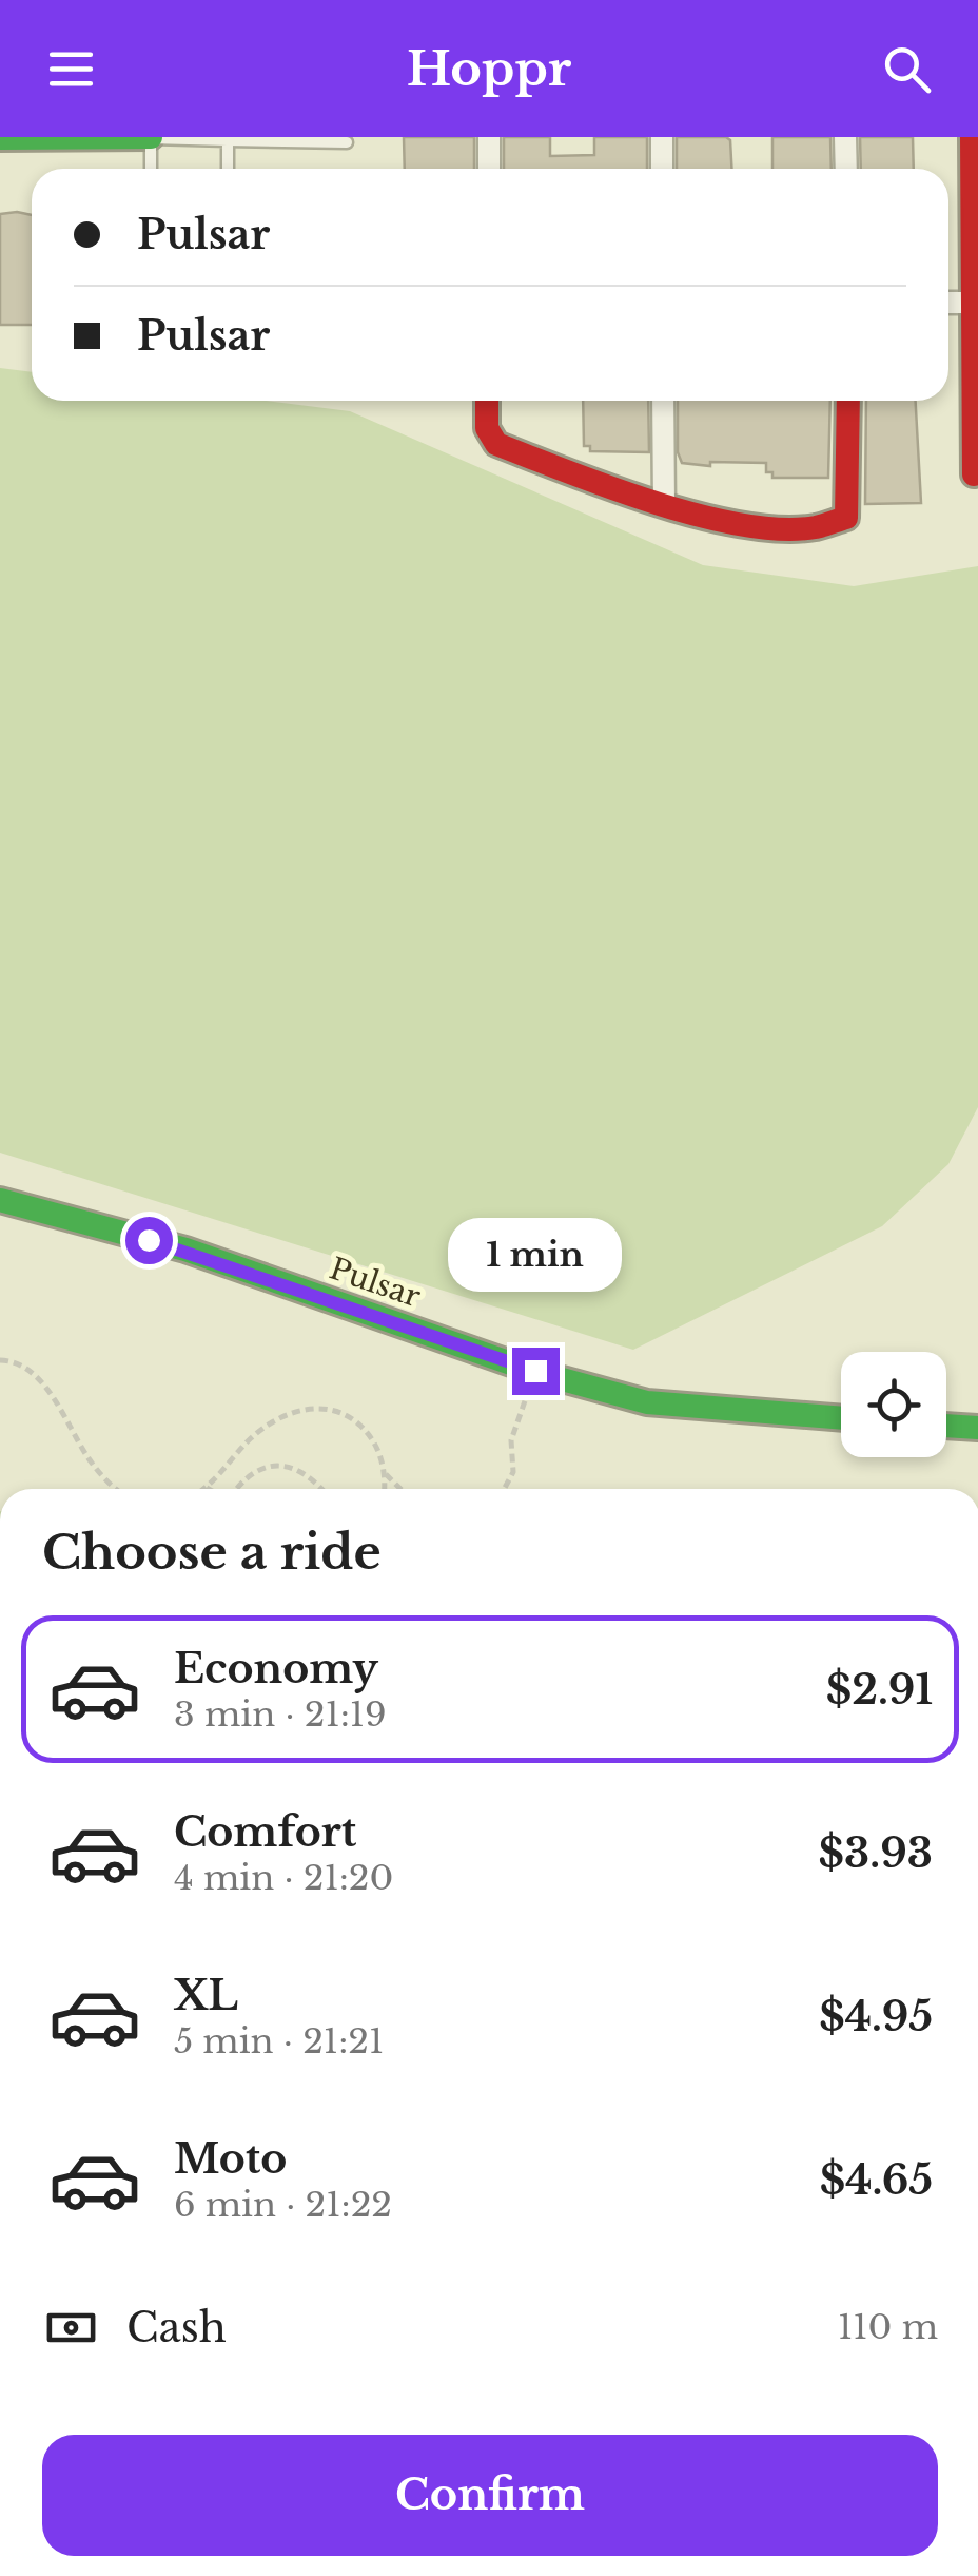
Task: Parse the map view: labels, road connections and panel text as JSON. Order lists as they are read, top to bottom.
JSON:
{
  "streets": {
    "street": ["Pulsar"]
  },
  "page": {
    "header": "Hoppr",
    "banner": ["Pulsar", "Pulsar"],
    "bubble": "1 min",
    "heading": "Choose a ride",
    "list": [
      {
        "name": "Economy",
        "note": "3 min · 21:19",
        "value": "$2.91"
      },
      {
        "name": "Comfort",
        "note": "4 min · 21:20",
        "value": "$3.93"
      },
      {
        "name": "XL",
        "note": "5 min · 21:21",
        "value": "$4.95"
      },
      {
        "name": "Moto",
        "note": "6 min · 21:22",
        "value": "$4.65"
      }
    ],
    "pay": ["Cash", "110 m"],
    "buttons": "Confirm"
  }
}
